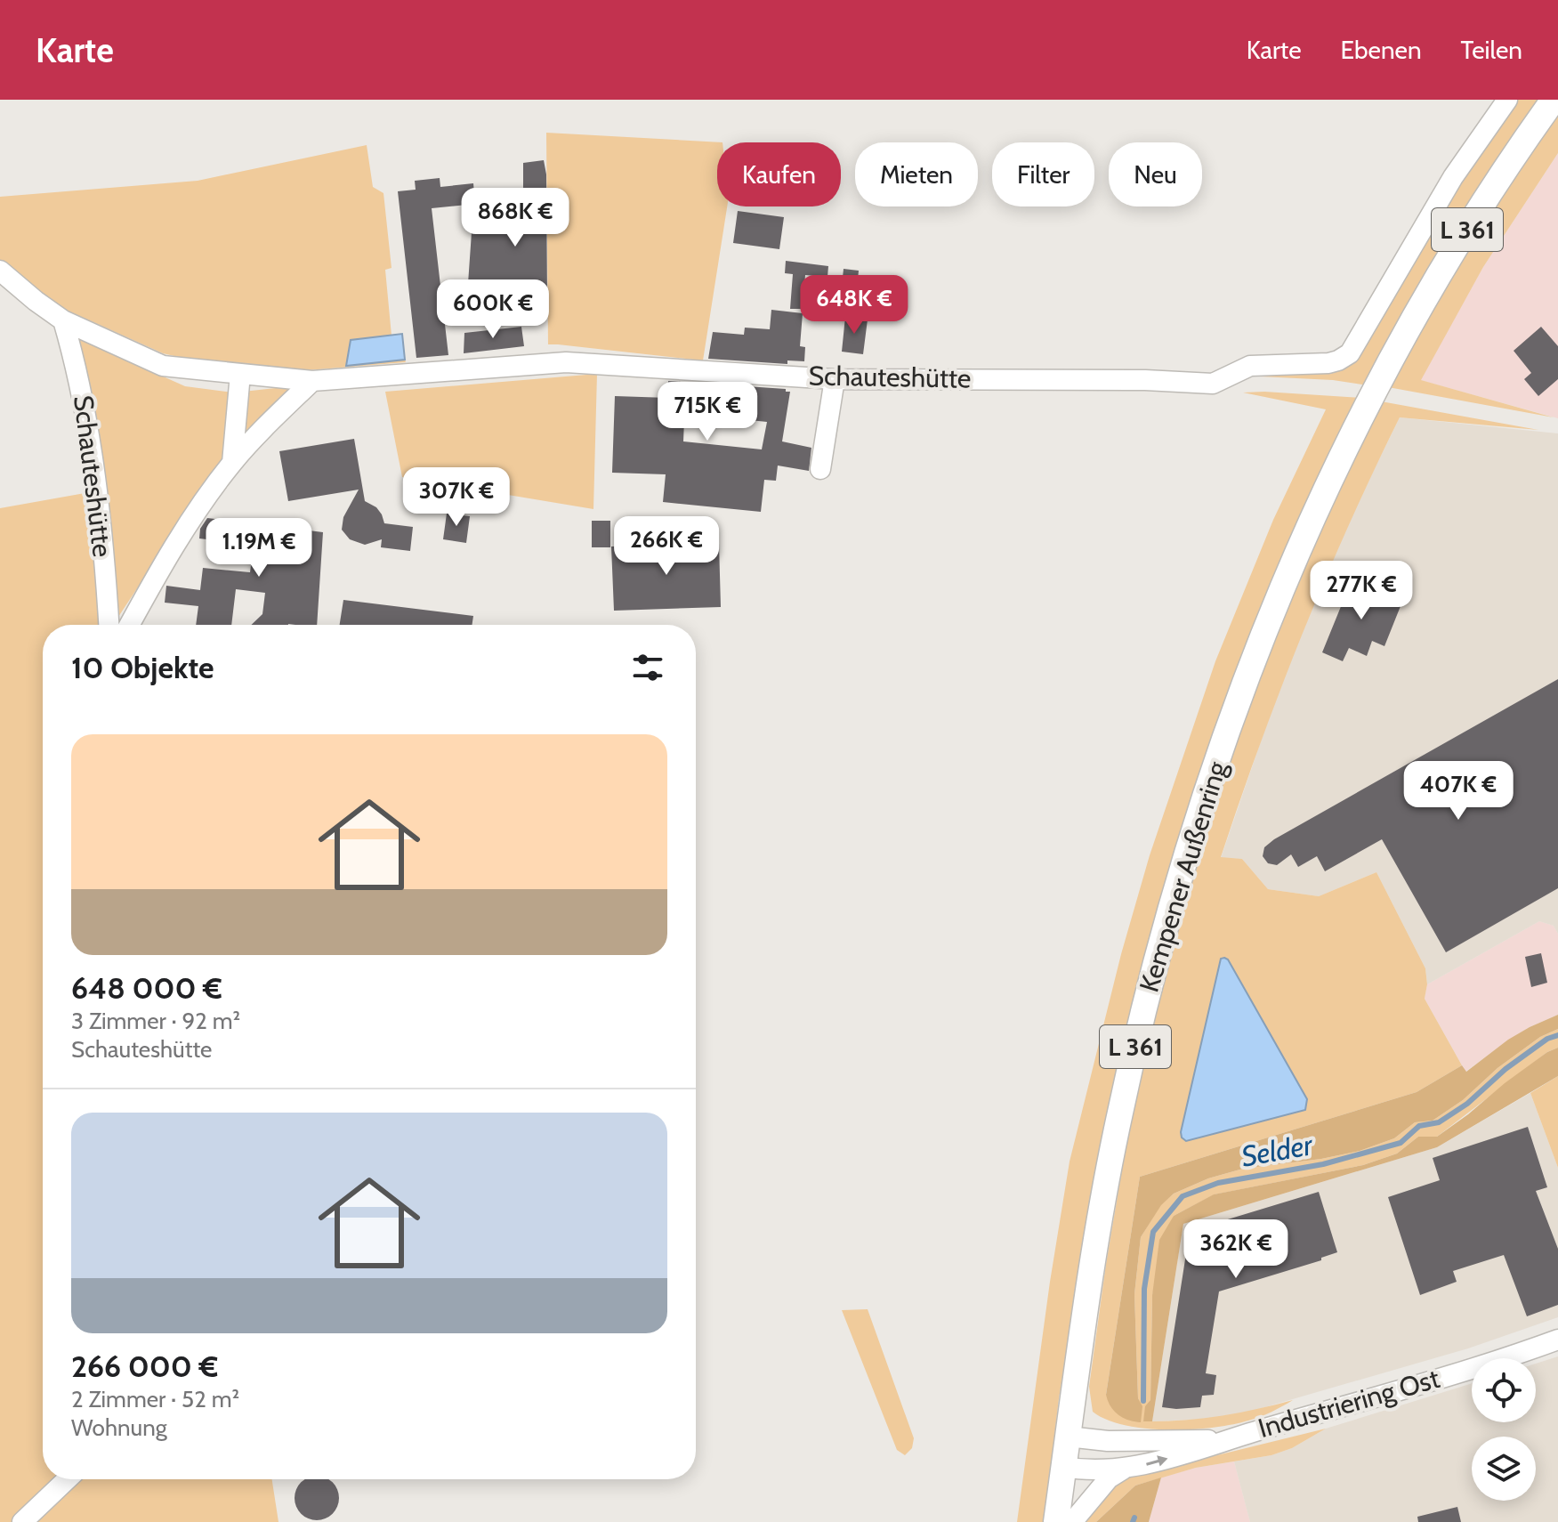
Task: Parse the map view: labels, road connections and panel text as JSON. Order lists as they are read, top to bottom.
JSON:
{
  "streets": {
    "main road": ["L 361", "Kempener Außenring"],
    "street": ["Schauteshütte", "Industriering Ost"]
  },
  "crossings": [
    ["Kempener Außenring", "Industriering Ost"]
  ],
  "water": ["Selder"],
  "page": {
    "header": "Karte",
    "nav": ["Karte", "Ebenen", "Teilen"],
    "chip": [
      "Kaufen",
      "Mieten",
      "Filter",
      "Neu"
    ],
    "price": [
      "868K €",
      "648K €",
      "600K €",
      "715K €",
      "307K €",
      "266K €",
      "1.19M €",
      "277K €",
      "407K €",
      "362K €"
    ],
    "heading": "10 Objekte",
    "list": [
      {
        "name": "648 000 €",
        "note": "3 Zimmer · 92 m² · Schauteshütte"
      },
      {
        "name": "266 000 €",
        "note": "2 Zimmer · 52 m² · Wohnung"
      }
    ]
  }
}
